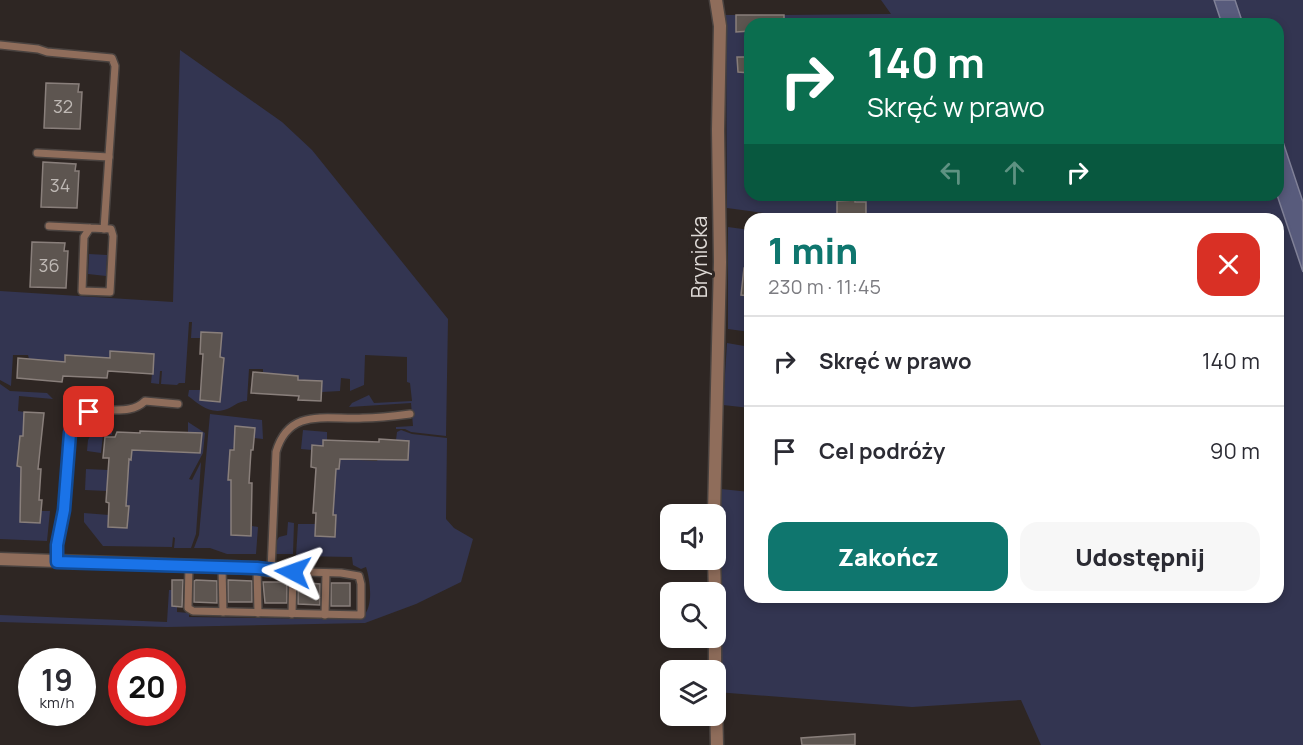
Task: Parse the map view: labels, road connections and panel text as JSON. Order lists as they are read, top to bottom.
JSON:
{
  "streets": {
    "street": ["Brynicka"]
  },
  "house_numbers": ["32", "34", "36"],
  "page": {
    "turn": ["140 m", "Skręć w prawo"],
    "heading": ["1 min", "230 m · 11:45"],
    "list": [
      {
        "name": "Skręć w prawo",
        "value": "140 m"
      },
      {
        "name": "Cel podróży",
        "value": "90 m"
      }
    ],
    "buttons": ["Zakończ", "Udostępnij"],
    "speed": "19 km/h",
    "limit": "20"
  }
}
